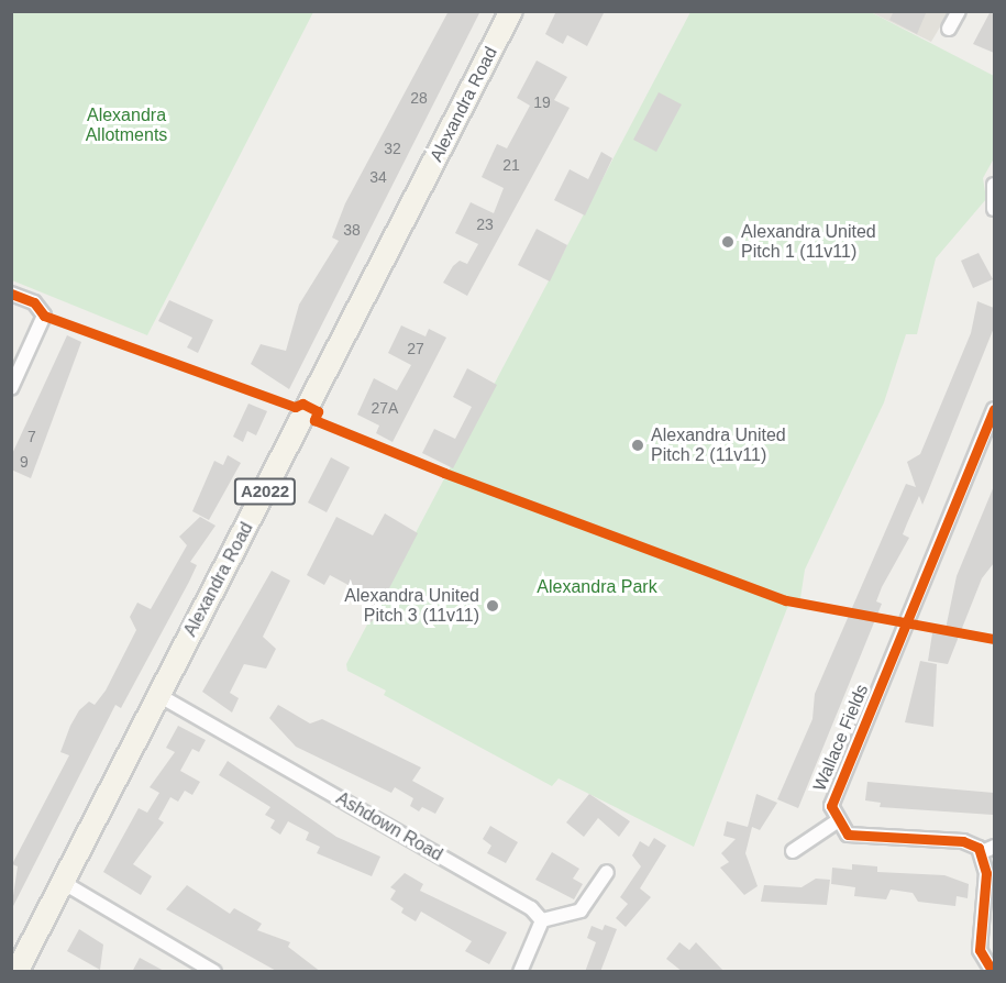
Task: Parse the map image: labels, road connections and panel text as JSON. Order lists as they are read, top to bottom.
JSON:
{
  "streets": {
    "main road": ["Alexandra Road", "A2022"],
    "street": ["Wallace Fields", "Ashdown Road"]
  },
  "crossings": [
    ["Alexandra Road", "Ashdown Road"]
  ],
  "parks": ["Alexandra Allotments", "Alexandra Park"],
  "places": ["Alexandra United Pitch 1 (11v11)", "Alexandra United Pitch 2 (11v11)", "Alexandra United Pitch 3 (11v11)"],
  "house_numbers": [
    "28",
    "19",
    "32",
    "21",
    "34",
    "23",
    "38",
    "27",
    "27A",
    "7",
    "9"
  ]
}
